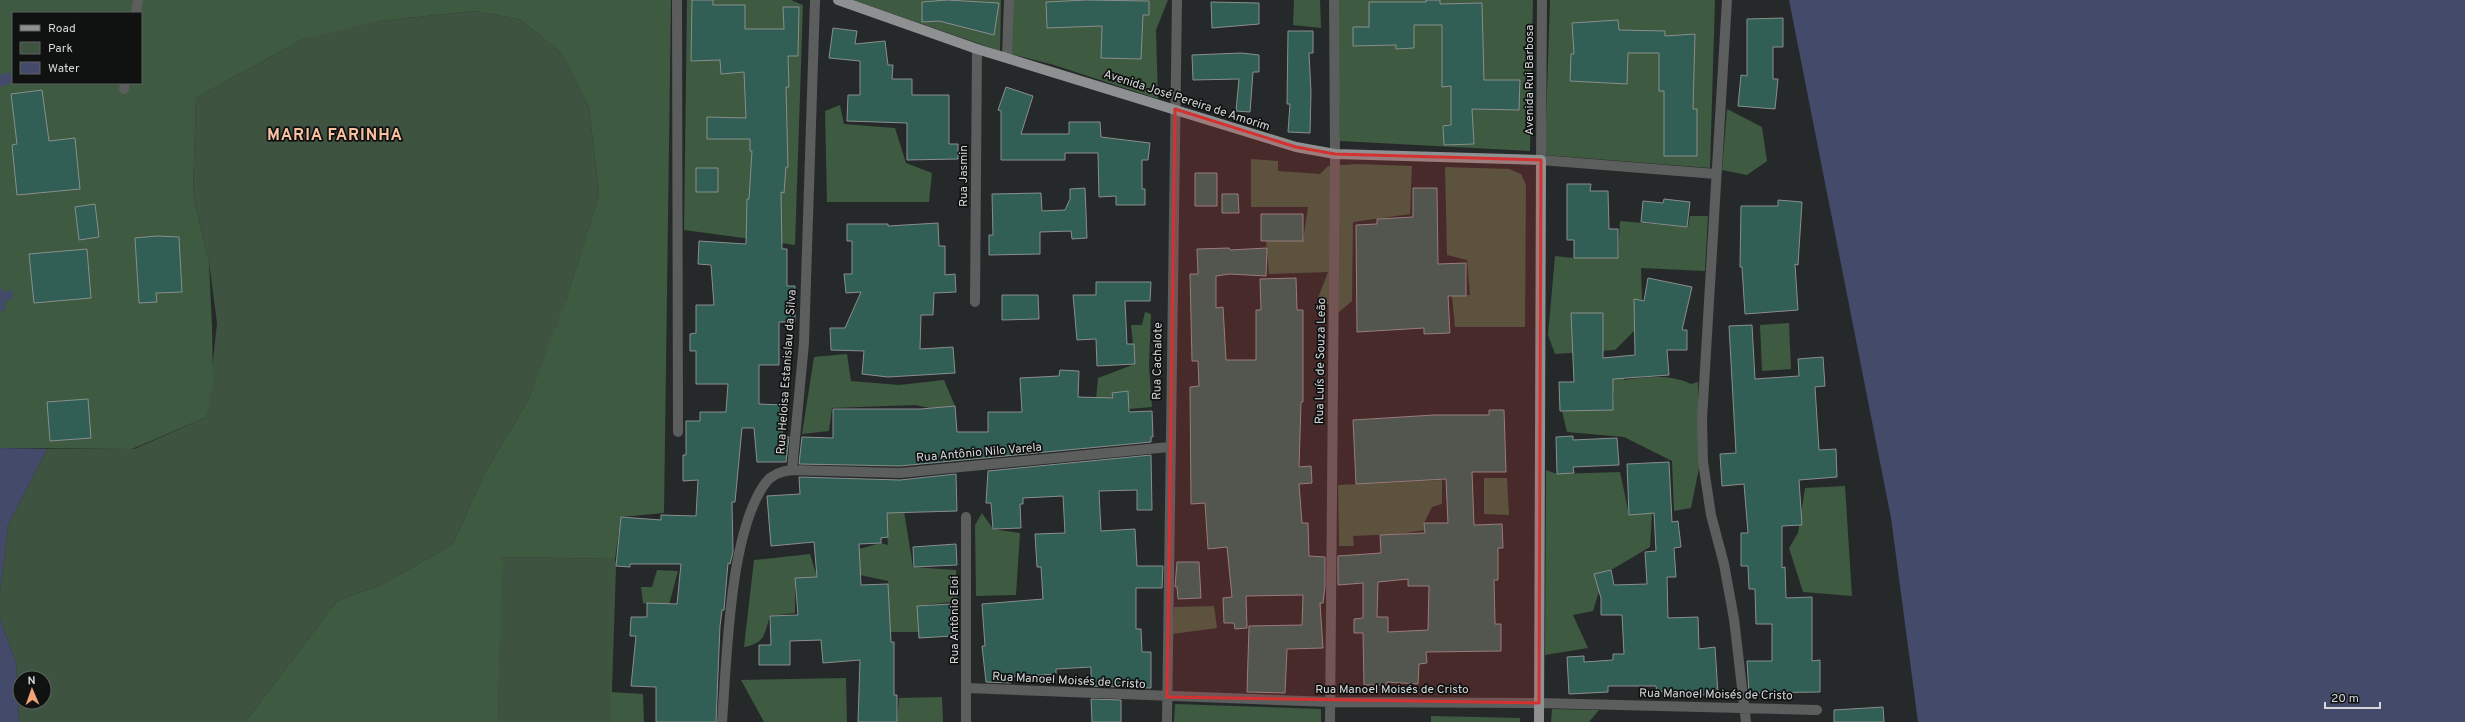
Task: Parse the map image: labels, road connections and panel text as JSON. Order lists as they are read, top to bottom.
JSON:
{
  "streets": {
    "main road": ["Avenida José Pereira de Amorim"],
    "street": [
      "Avenida Rui Barbosa",
      "Rua Jasmin",
      "Rua Cachalote",
      "Rua Luís de Souza Leão",
      "Rua Heloisa Estanislau da Silva",
      "Rua Antônio Nilo Varela",
      "Rua Antônio Eloi",
      "Rua Manoel Moisés de Cristo"
    ]
  },
  "crossings": [
    ["Avenida Rui Barbosa", "Avenida José Pereira de Amorim"],
    ["Avenida José Pereira de Amorim", "Rua Jasmin"],
    ["Avenida José Pereira de Amorim", "Rua Cachalote"],
    ["Avenida José Pereira de Amorim", "Rua Luís de Souza Leão"],
    ["Rua Cachalote", "Rua Antônio Nilo Varela"],
    ["Rua Cachalote", "Rua Manoel Moisés de Cristo"],
    ["Rua Luís de Souza Leão", "Rua Manoel Moisés de Cristo"],
    ["Rua Heloisa Estanislau da Silva", "Rua Antônio Nilo Varela"],
    ["Rua Antônio Eloi", "Rua Manoel Moisés de Cristo"]
  ],
  "districts": ["MARIA FARINHA"],
  "legend": ["Road", "Park", "Water"],
  "scale_bar": "20 m",
  "north": "top"
}
